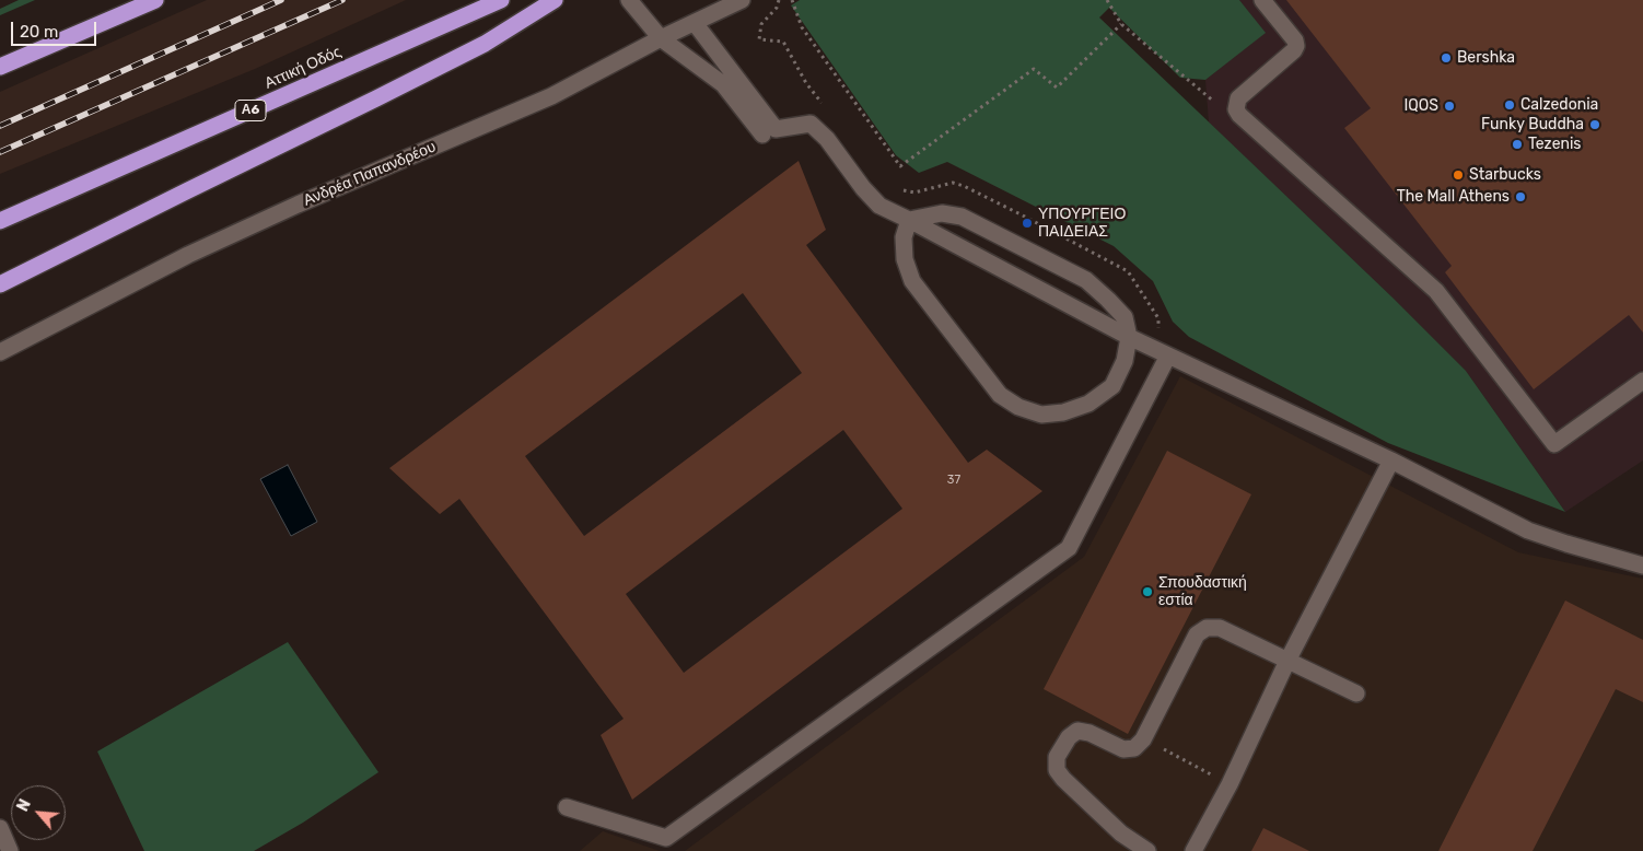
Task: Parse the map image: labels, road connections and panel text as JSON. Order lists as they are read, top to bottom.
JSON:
{
  "streets": {
    "highway": ["Αττική Οδός", "Α6"],
    "street": ["Ανδρέα Παπανδρέου"]
  },
  "places": [
    "Bershka",
    "Calzedonia",
    "IQOS",
    "Funky Buddha",
    "Tezenis",
    "Starbucks",
    "The Mall Athens",
    "ΥΠΟΥΡΓΕΙΟ ΠΑΙΔΕΙΑΣ",
    "Σπουδαστική εστία"
  ],
  "house_numbers": ["37"],
  "scale_bar": "20 m",
  "north": "top left"
}
